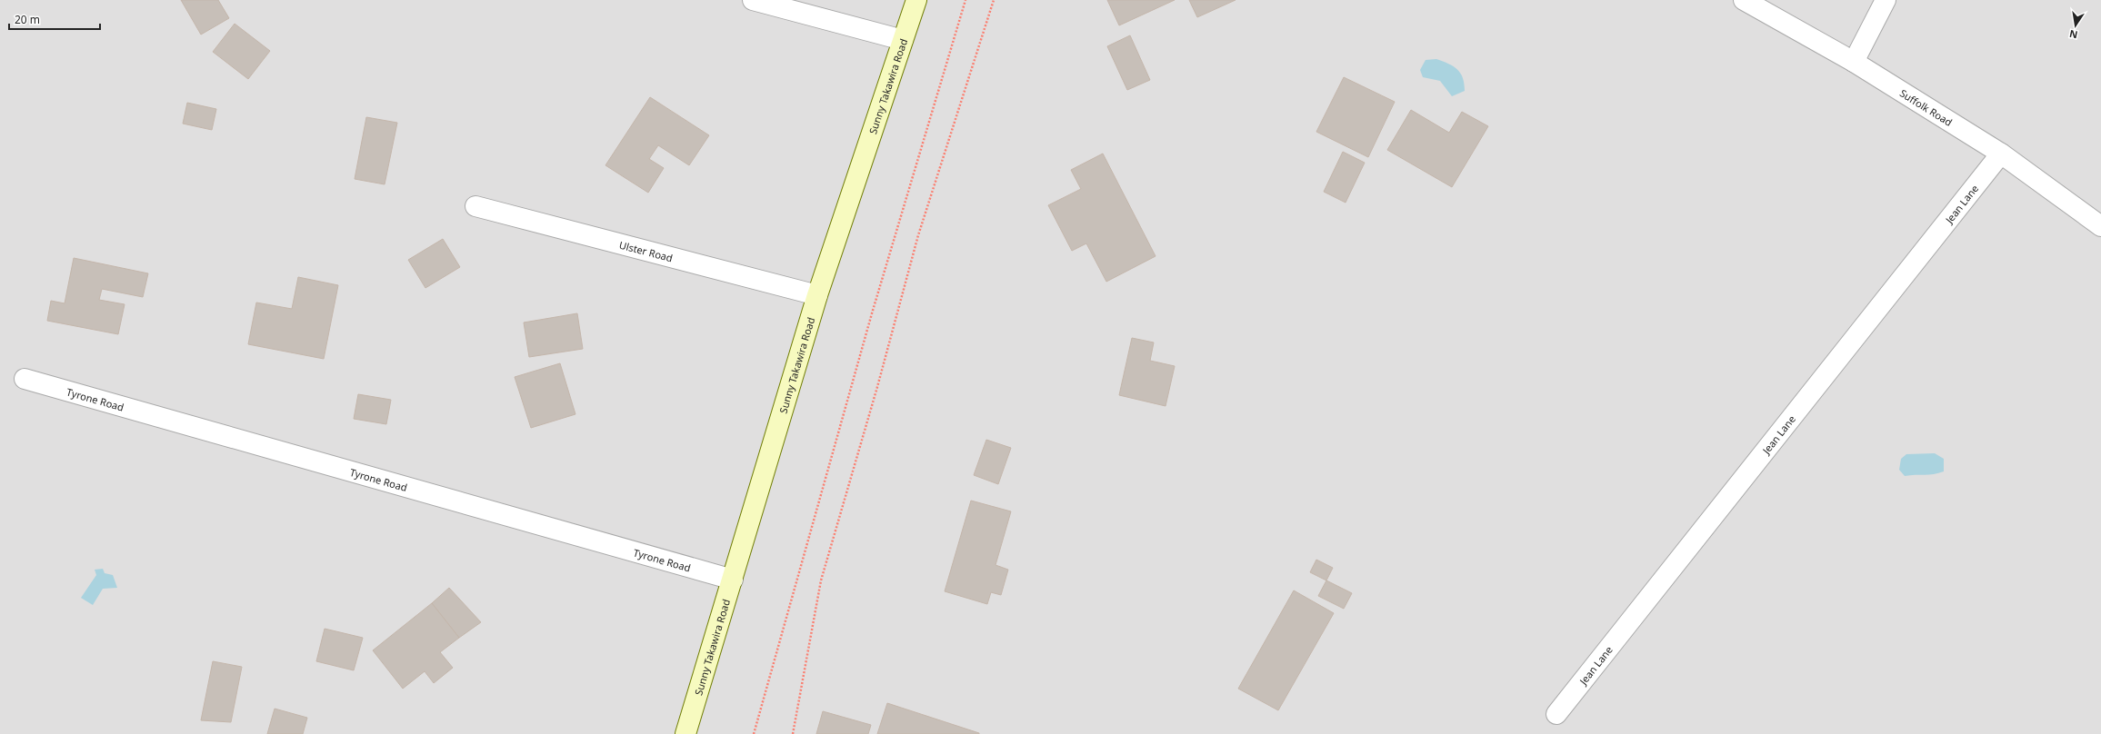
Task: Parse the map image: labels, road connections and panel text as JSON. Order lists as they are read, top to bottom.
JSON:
{
  "streets": {
    "main road": ["Sunny Takawira Road"],
    "street": [
      "Suffolk Road",
      "Jean Lane",
      "Ulster Road",
      "Tyrone Road"
    ]
  },
  "crossings": [
    ["Sunny Takawira Road", "Ulster Road"],
    ["Sunny Takawira Road", "Tyrone Road"],
    ["Suffolk Road", "Jean Lane"]
  ],
  "scale_bar": "20 m",
  "north": "bottom"
}
